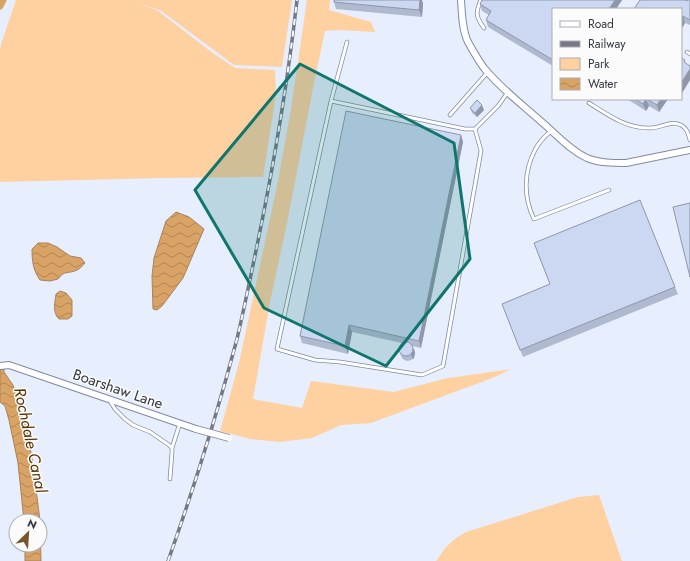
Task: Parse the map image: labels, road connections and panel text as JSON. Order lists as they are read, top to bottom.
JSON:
{
  "streets": {
    "street": ["Boarshaw Lane"]
  },
  "water": ["Rochdale Canal"],
  "legend": [
    "Road",
    "Railway",
    "Park",
    "Water"
  ],
  "north": "top right"
}
